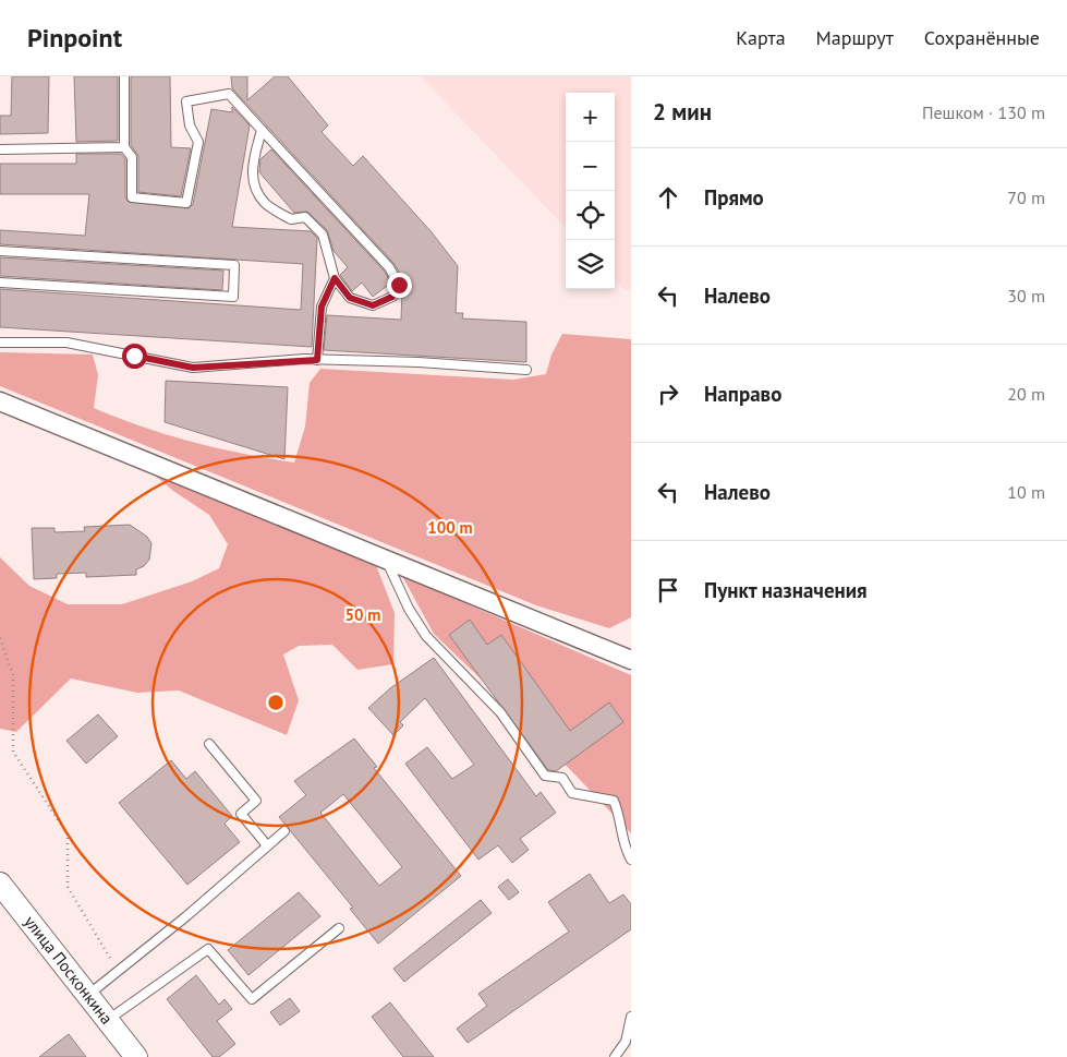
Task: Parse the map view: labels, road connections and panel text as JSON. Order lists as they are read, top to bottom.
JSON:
{
  "streets": {
    "street": ["улица Посконкина"]
  },
  "page": {
    "header": "Pinpoint",
    "nav": ["Карта", "Маршрут", "Сохранённые"],
    "heading": ["2 мин", "Пешком · 130 m"],
    "map_buttons": ["+", "−"],
    "list": [
      ["Прямо", "70 m"],
      ["Налево", "30 m"],
      ["Направо", "20 m"],
      ["Налево", "10 m"],
      "Пункт назначения"
    ]
  },
  "rings": ["100 m", "50 m"]
}
